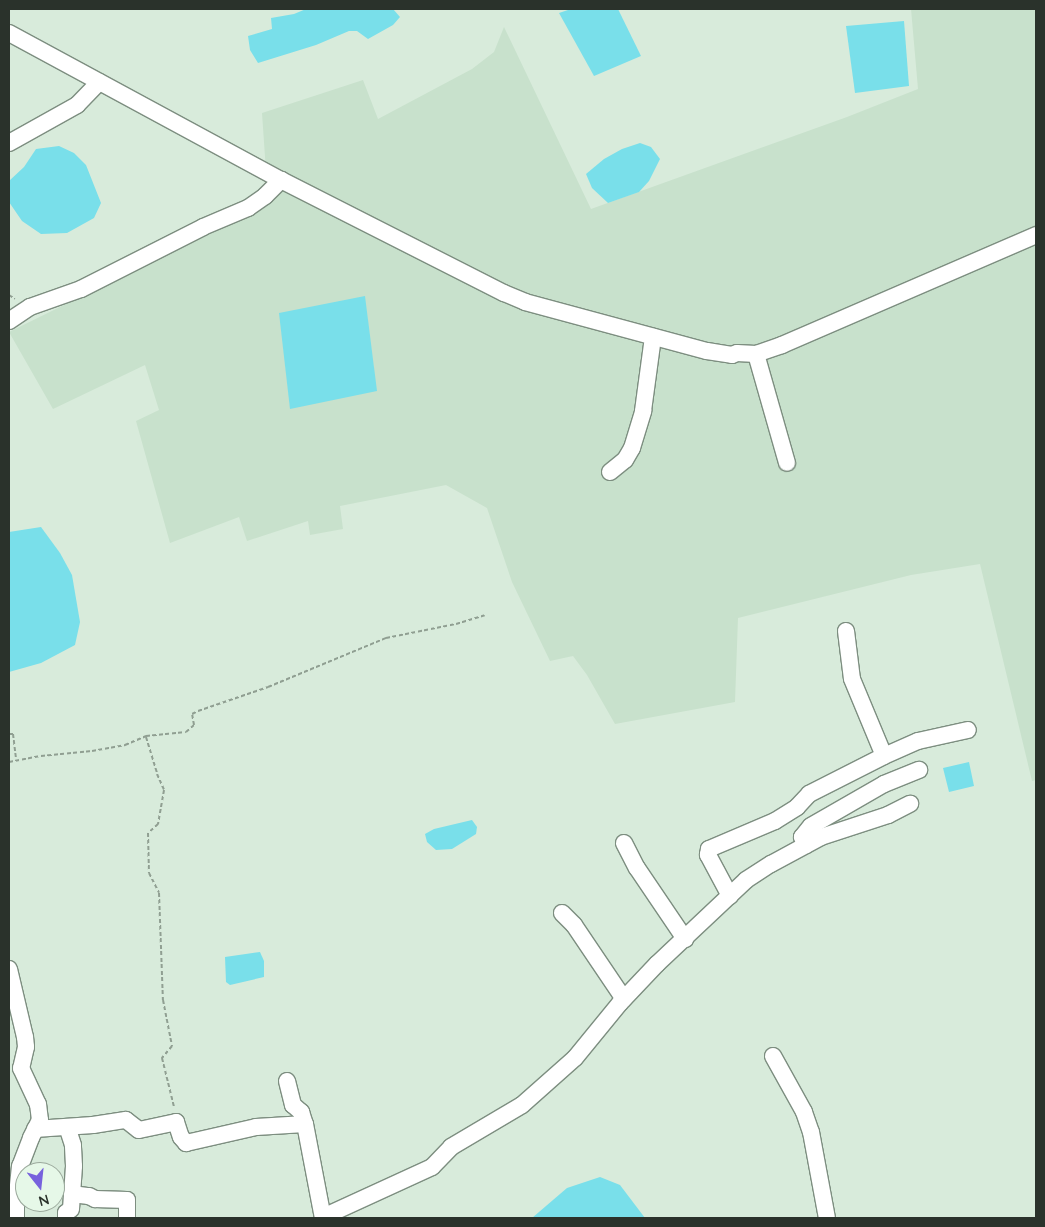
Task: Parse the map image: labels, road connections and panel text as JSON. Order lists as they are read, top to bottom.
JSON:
{
  "north": "bottom"
}
